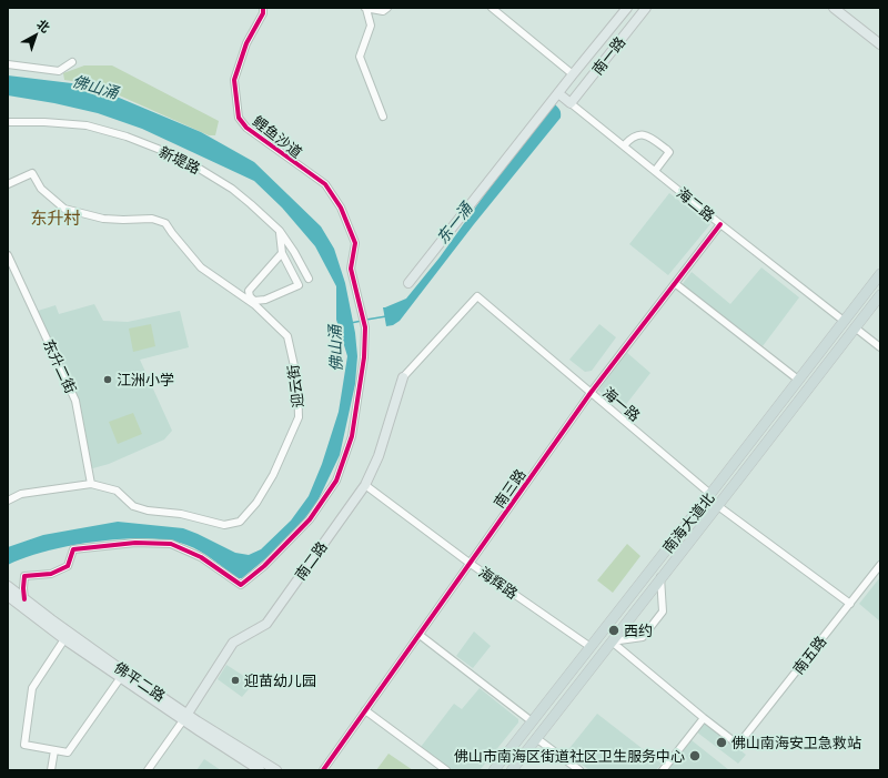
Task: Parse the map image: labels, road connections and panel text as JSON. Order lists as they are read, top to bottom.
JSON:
{
  "streets": {
    "highway": ["南海大道北"],
    "main road": ["南一路", "南二路", "佛平二路"],
    "street": [
      "鲤鱼沙道",
      "新堤路",
      "海二路",
      "东升二街",
      "迎云街",
      "海一路",
      "南三路",
      "海辉路",
      "南五路"
    ]
  },
  "crossings": [
    ["南一路", "海二路"],
    ["鲤鱼沙道", "佛平二路"],
    ["海二路", "南三路"],
    ["海二路", "南海大道北"],
    ["东升二街", "迎云街"],
    ["海一路", "南三路"],
    ["海一路", "南海大道北"],
    ["海一路", "南二路"],
    ["南三路", "海辉路"],
    ["南海大道北", "海辉路"],
    ["南二路", "海辉路"],
    ["南二路", "佛平二路"]
  ],
  "districts": ["东升村"],
  "water": ["佛山涌", "东一涌"],
  "places": [
    "江洲小学",
    "西约",
    "迎苗幼儿园",
    "佛山南海安卫急救站",
    "佛山市南海区街道社区卫生服务中心"
  ],
  "north": "top right"
}
